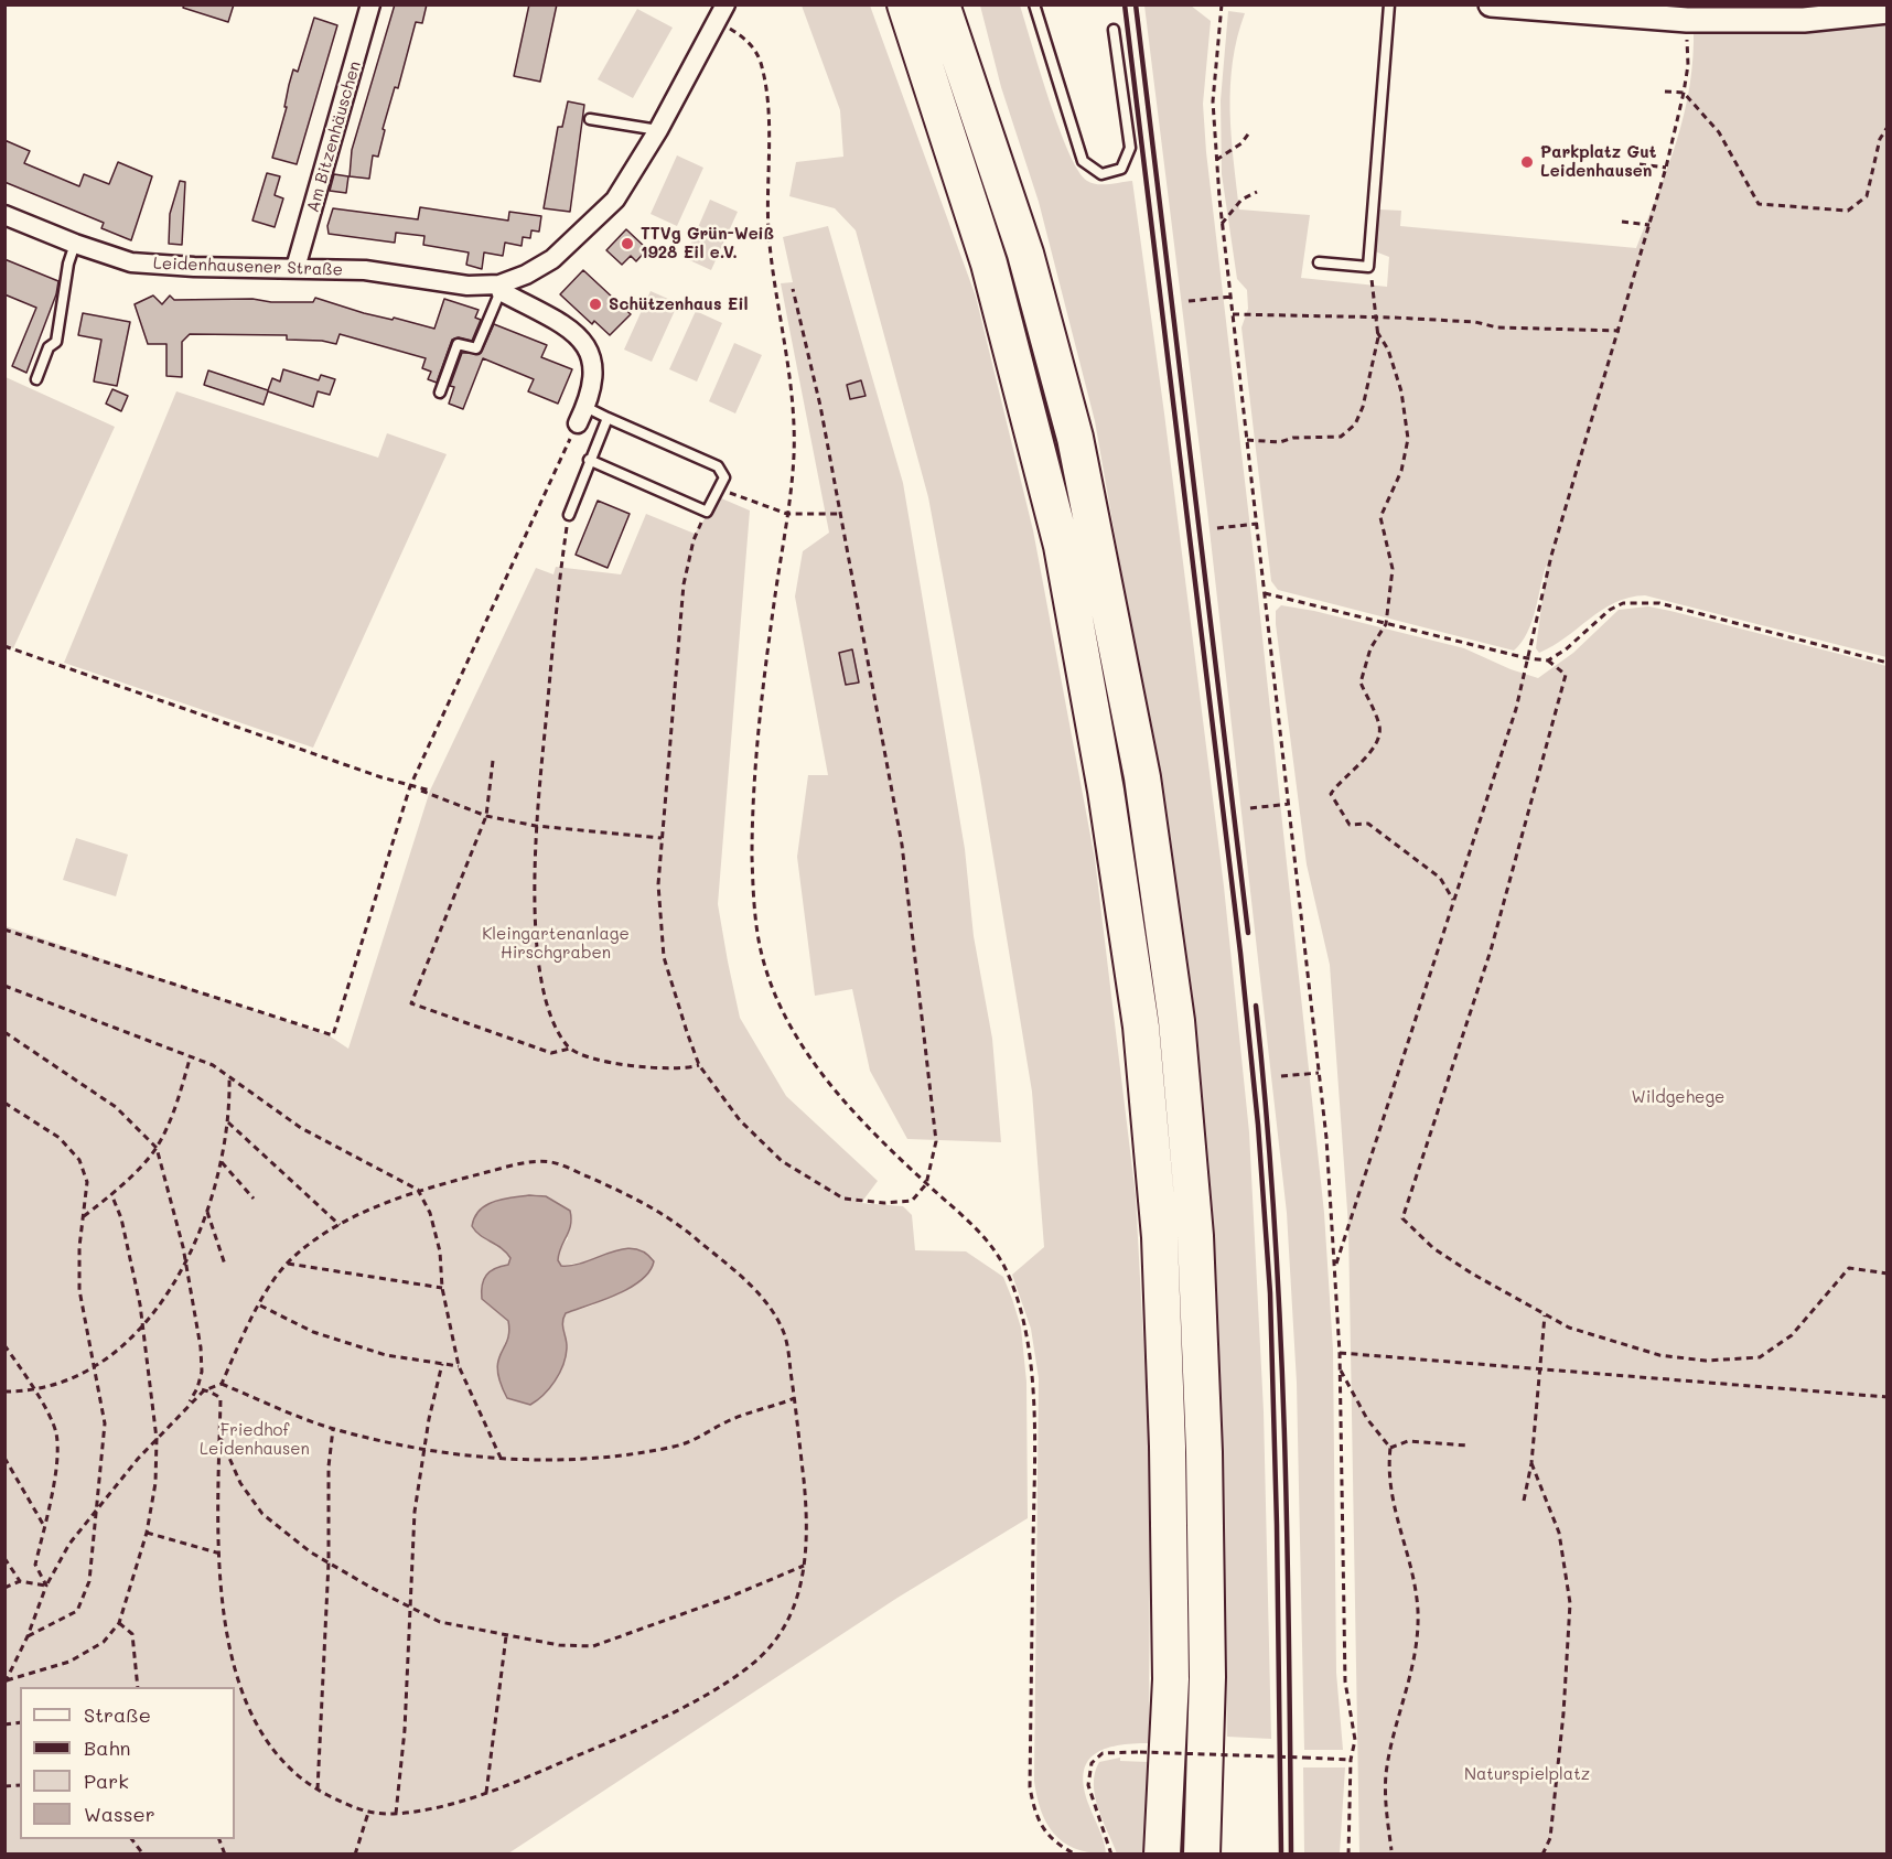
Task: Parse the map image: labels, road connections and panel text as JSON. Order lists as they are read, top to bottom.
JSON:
{
  "streets": {
    "street": ["Am Bitzenhäuschen", "Leidenhausener Straße"]
  },
  "crossings": [
    ["Am Bitzenhäuschen", "Leidenhausener Straße"]
  ],
  "parks": [
    "Kleingartenanlage Hirschgraben",
    "Wildgehege",
    "Friedhof Leidenhausen",
    "Naturspielplatz"
  ],
  "places": ["Parkplatz Gut Leidenhausen", "TTVg Grün-Weiß 1928 Eil e.V.", "Schützenhaus Eil"],
  "legend": [
    "Straße",
    "Bahn",
    "Park",
    "Wasser"
  ]
}
